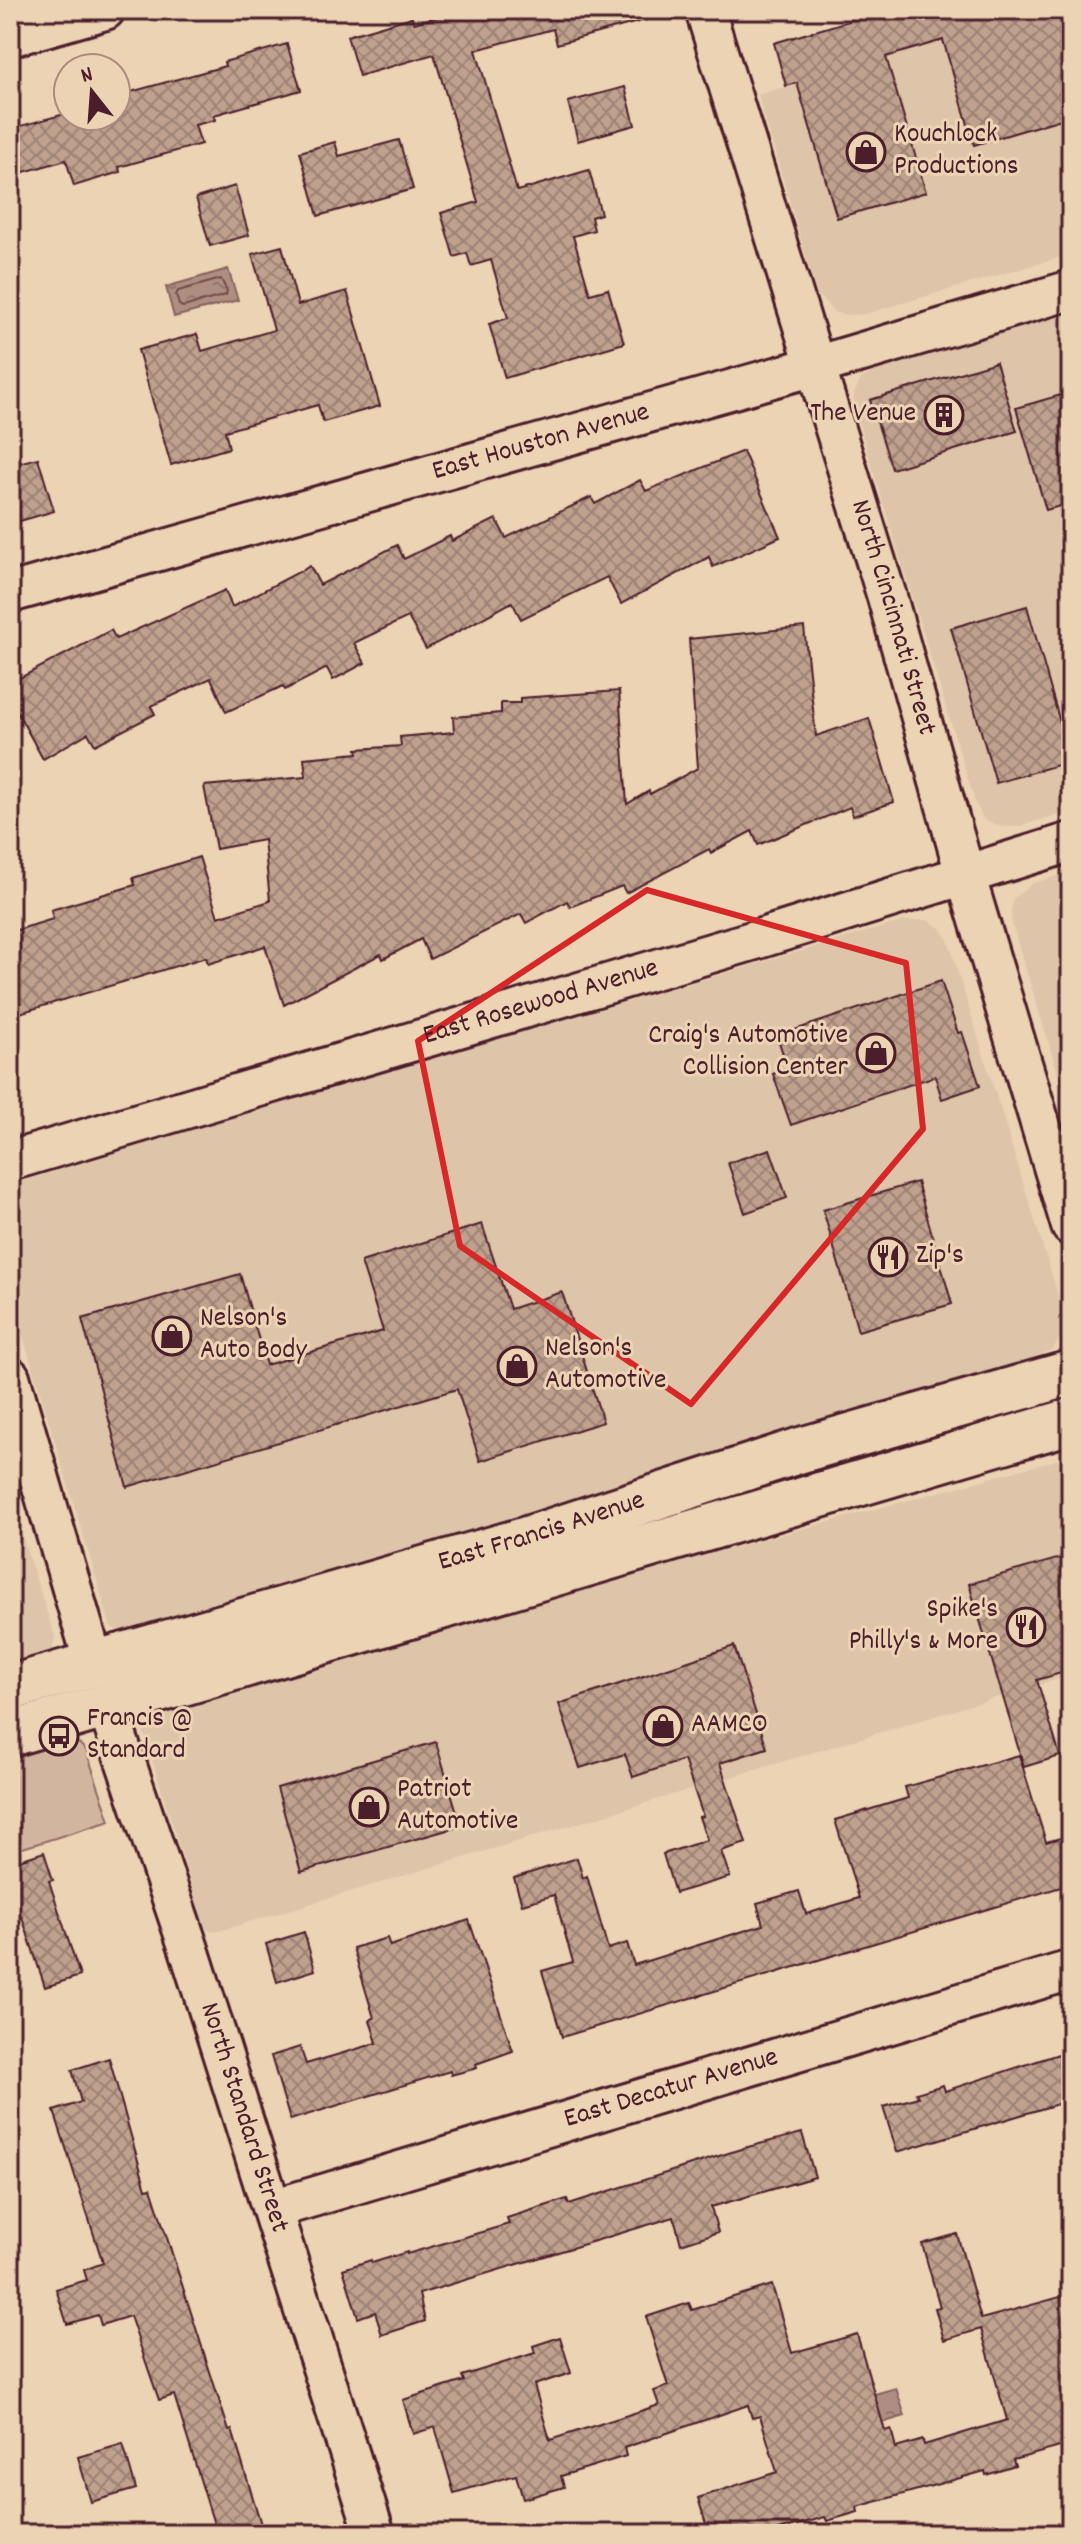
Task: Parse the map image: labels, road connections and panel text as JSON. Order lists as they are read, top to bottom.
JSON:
{
  "streets": {
    "main road": ["East Francis Avenue"],
    "street": [
      "East Houston Avenue",
      "North Cincinnati Street",
      "East Rosewood Avenue",
      "East Decatur Avenue",
      "North Standard Street"
    ]
  },
  "crossings": [
    ["East Houston Avenue", "North Cincinnati Street"],
    ["North Cincinnati Street", "East Rosewood Avenue"],
    ["East Francis Avenue", "North Standard Street"],
    ["East Decatur Avenue", "North Standard Street"]
  ],
  "places": {
    "shop": [
      "Kouchlock Productions",
      "Craig's Automotive Collision Center",
      "Nelson's Auto Body",
      "Nelson's Automotive",
      "AAMCO",
      "Patriot Automotive"
    ],
    "building": ["The Venue"],
    "restaurant": ["Zip's", "Spike's Philly's & More"],
    "bus stop": ["Francis @ Standard"]
  },
  "north": "top"
}
